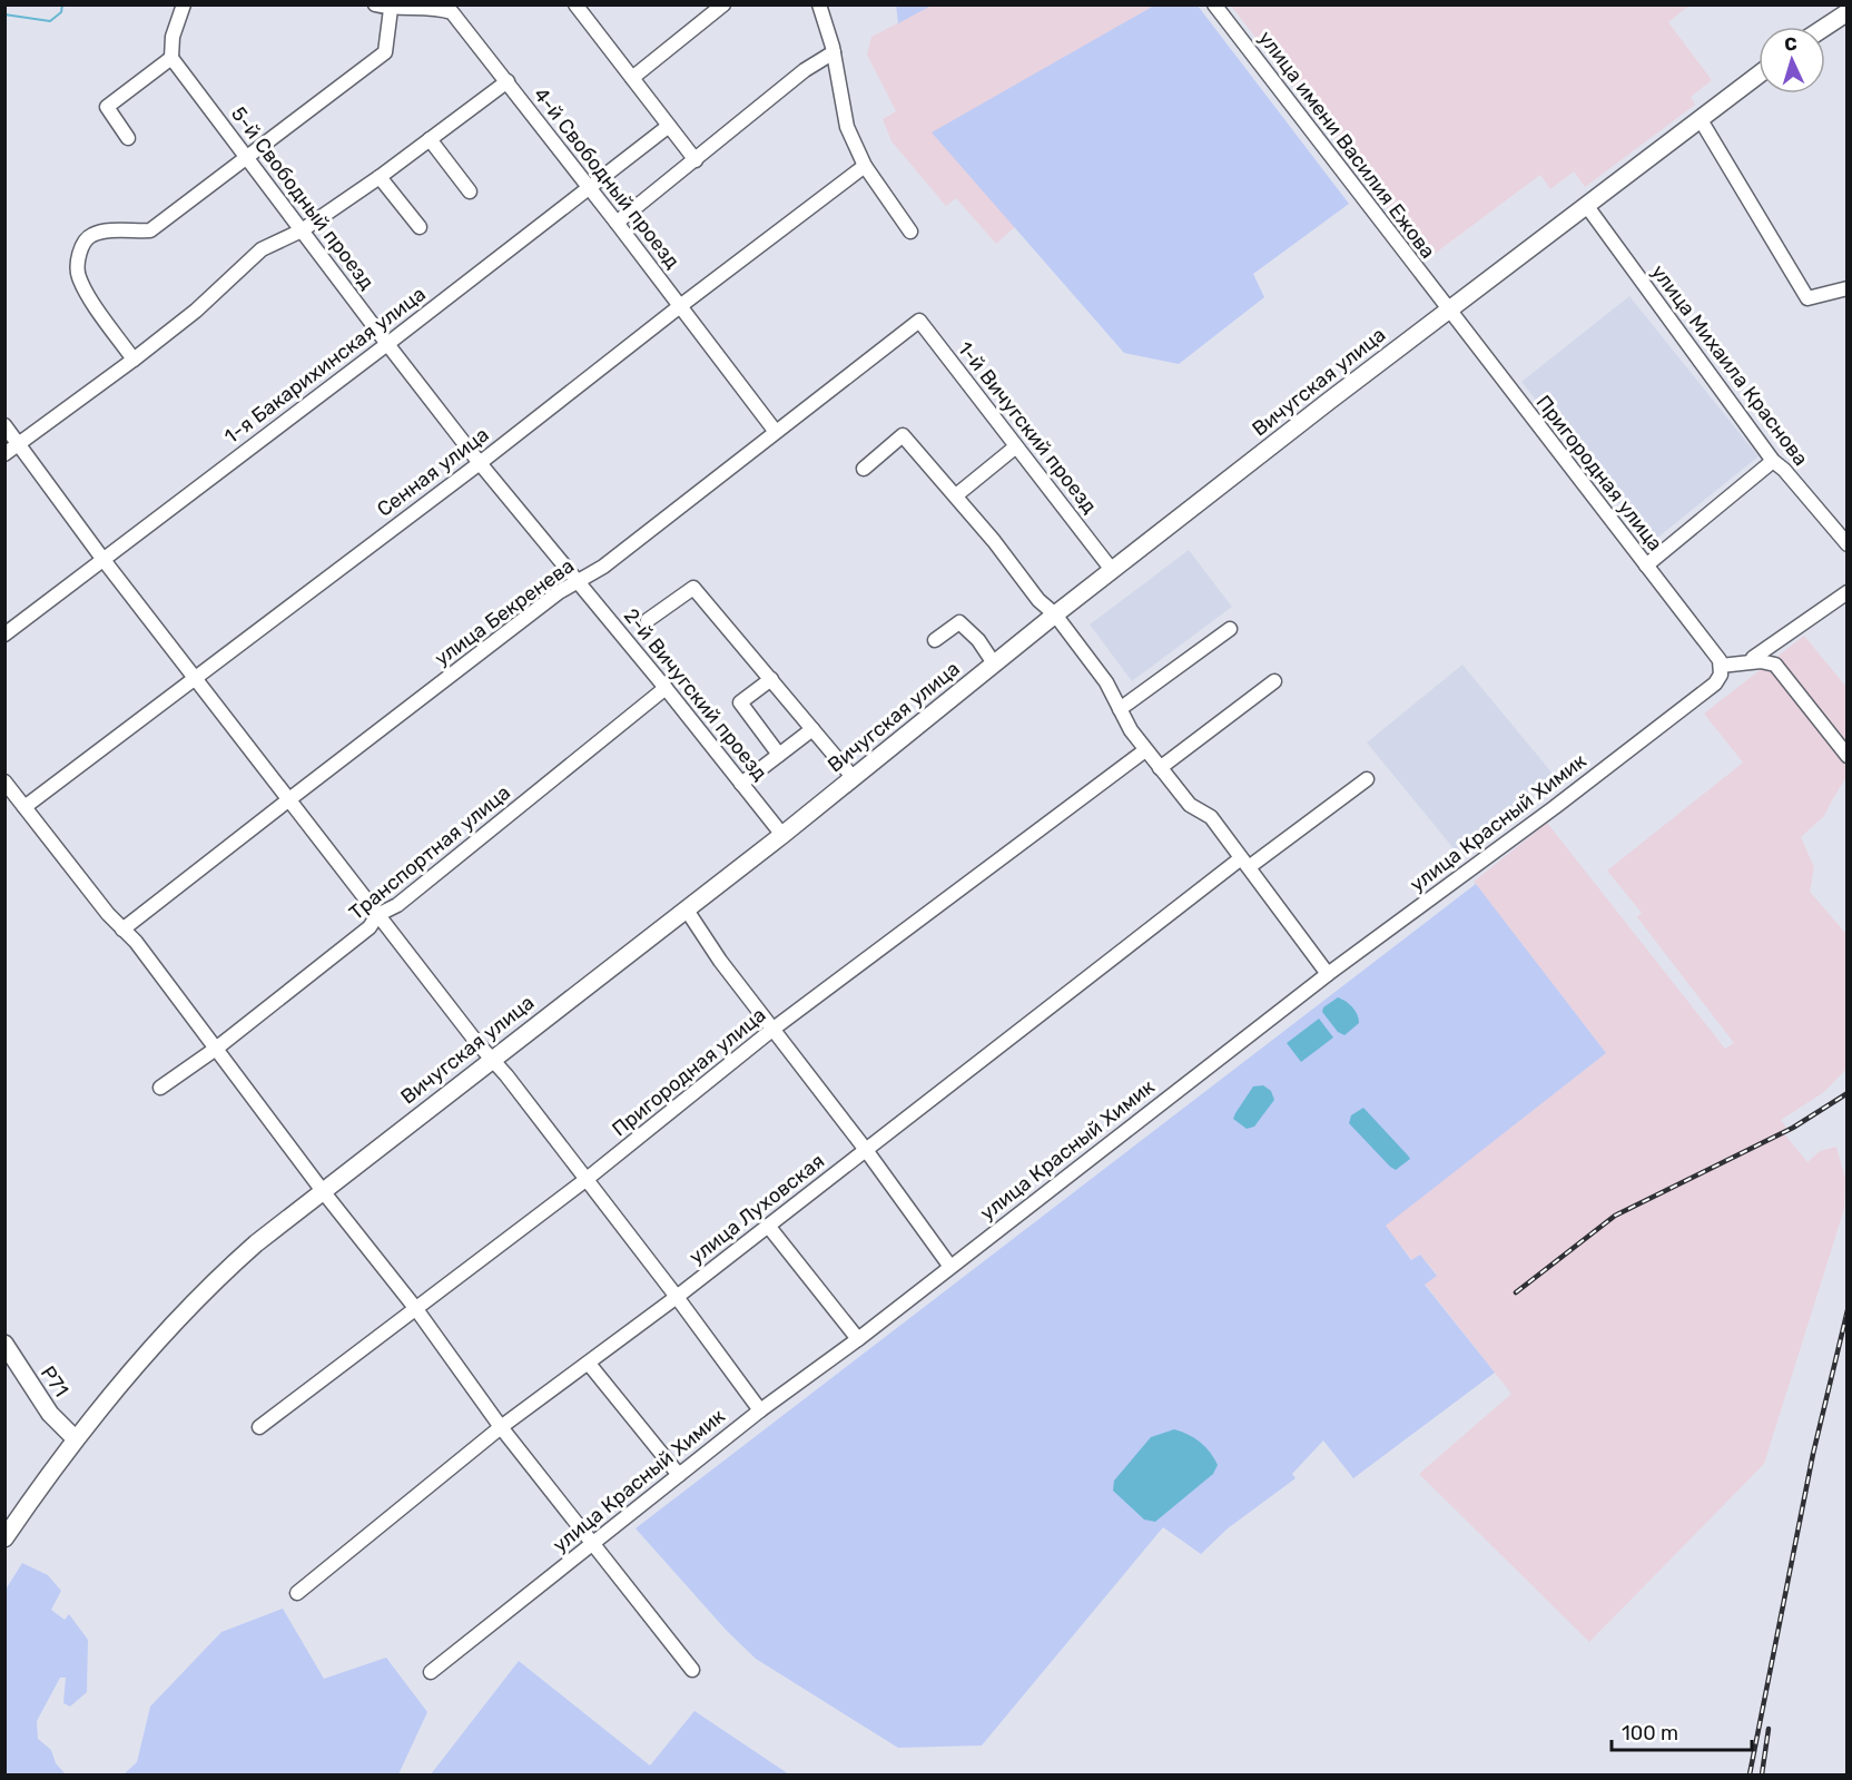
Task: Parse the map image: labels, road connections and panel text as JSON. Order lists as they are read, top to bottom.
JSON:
{
  "streets": {
    "main road": ["Вичугская улица", "Р71"],
    "street": [
      "улица имени Василия Ежова",
      "4-й Свободный проезд",
      "5-й Свободный проезд",
      "1-я Бакарихинская улица",
      "улица Михаила Краснова",
      "1-й Вичугский проезд",
      "Сенная улица",
      "Пригородная улица",
      "улица Бекренева",
      "2-й Вичугский проезд",
      "улица Красный Химик",
      "Транспортная улица",
      "улица Луховская"
    ]
  },
  "crossings": [
    ["улица имени Василия Ежова", "Вичугская улица"],
    ["улица имени Василия Ежова", "Пригородная улица"],
    ["4-й Свободный проезд", "1-я Бакарихинская улица"],
    ["4-й Свободный проезд", "Сенная улица"],
    ["4-й Свободный проезд", "улица Бекренева"],
    ["5-й Свободный проезд", "1-я Бакарихинская улица"],
    ["5-й Свободный проезд", "Сенная улица"],
    ["5-й Свободный проезд", "улица Бекренева"],
    ["5-й Свободный проезд", "2-й Вичугский проезд"],
    ["улица Михаила Краснова", "Вичугская улица"],
    ["Вичугская улица", "1-й Вичугский проезд"],
    ["Вичугская улица", "Пригородная улица"],
    ["Вичугская улица", "2-й Вичугский проезд"],
    ["Вичугская улица", "Р71"],
    ["1-й Вичугский проезд", "улица Бекренева"],
    ["Пригородная улица", "улица Красный Химик"],
    ["улица Бекренева", "2-й Вичугский проезд"],
    ["2-й Вичугский проезд", "Транспортная улица"]
  ],
  "scale_bar": "100 m",
  "north": "top"
}
